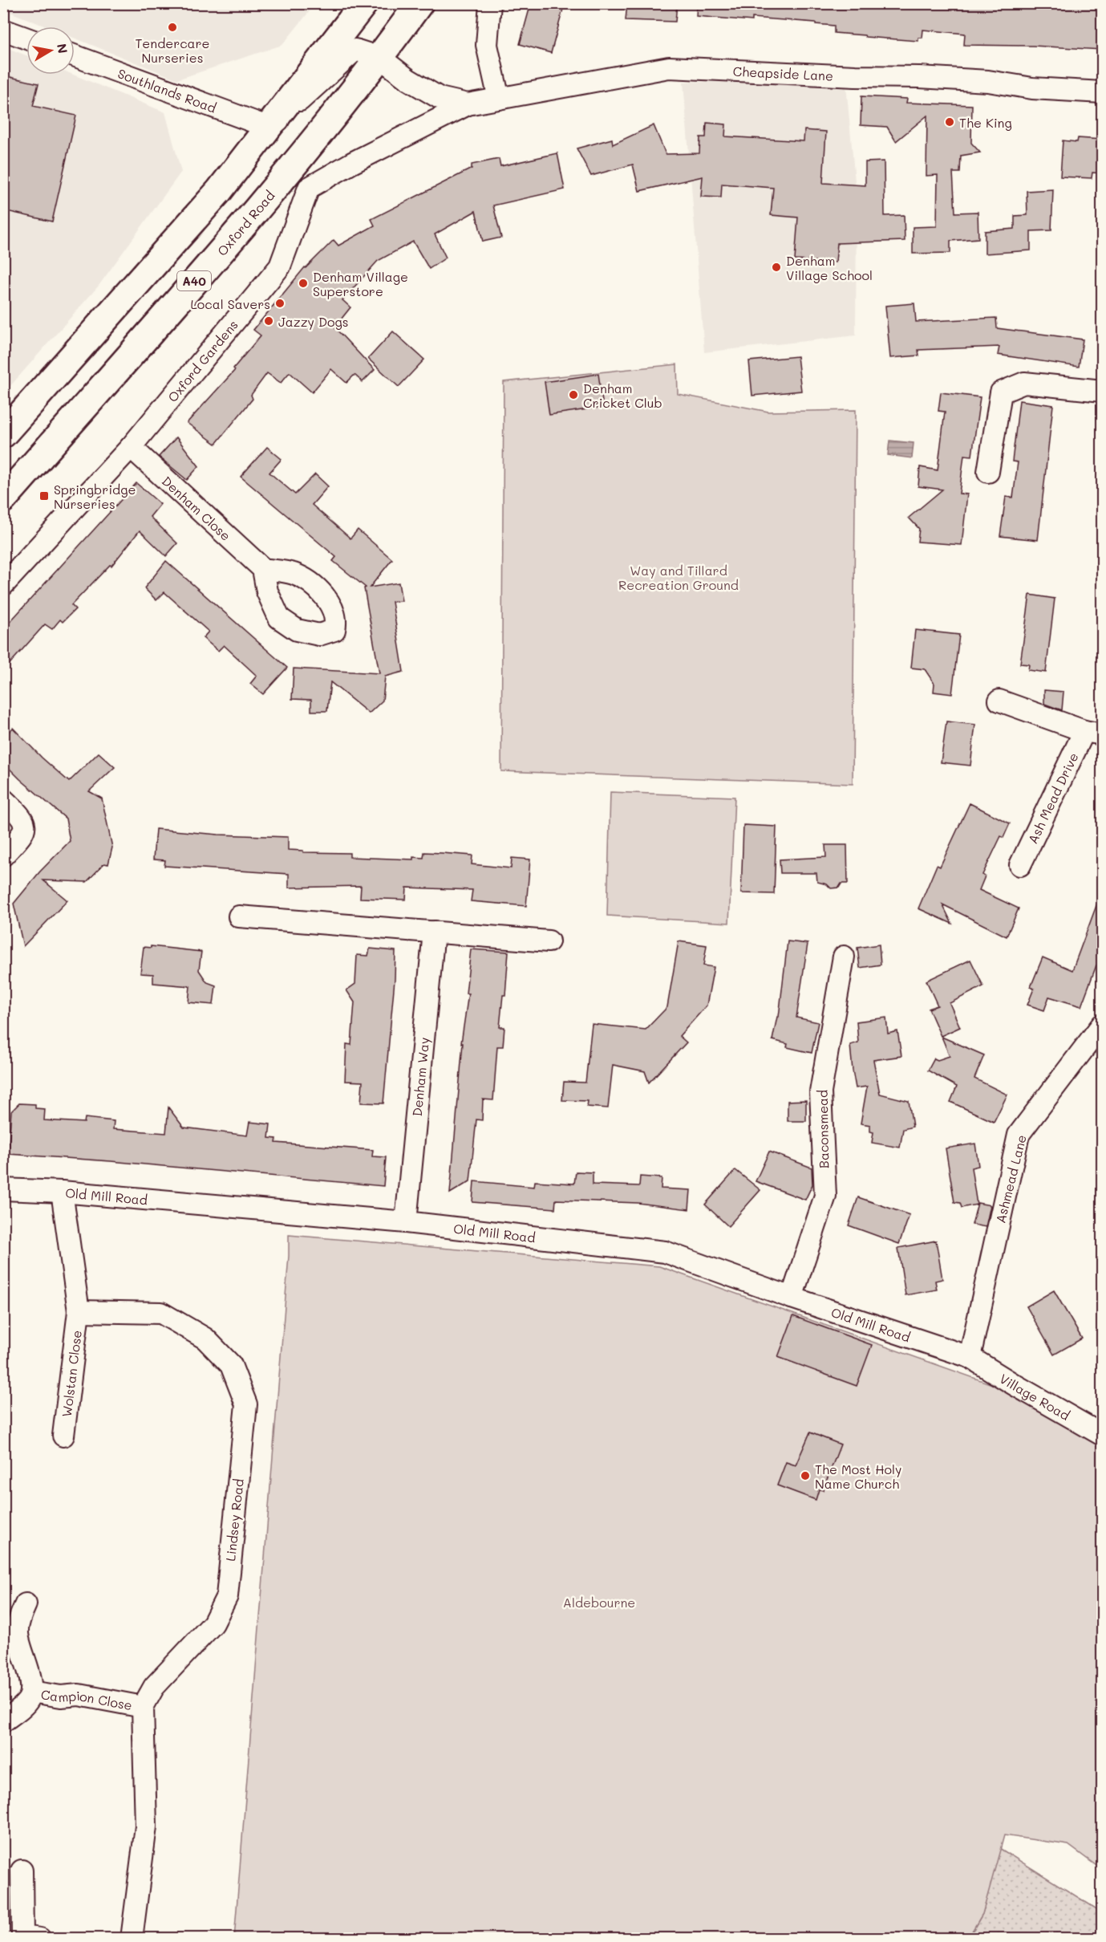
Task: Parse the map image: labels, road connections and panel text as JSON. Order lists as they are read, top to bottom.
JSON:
{
  "streets": {
    "highway": ["Oxford Road", "A40"],
    "street": [
      "Cheapside Lane",
      "Southlands Road",
      "Oxford Gardens",
      "Denham Close",
      "Ash Mead Drive",
      "Denham Way",
      "Baconsmead",
      "Ashmead Lane",
      "Old Mill Road",
      "Wolstan Close",
      "Village Road",
      "Lindsey Road",
      "Campion Close"
    ]
  },
  "crossings": [
    ["Cheapside Lane", "Oxford Gardens"],
    ["Oxford Gardens", "Denham Close"],
    ["Denham Way", "Old Mill Road"],
    ["Baconsmead", "Old Mill Road"],
    ["Ashmead Lane", "Old Mill Road"],
    ["Ashmead Lane", "Village Road"],
    ["Old Mill Road", "Village Road"],
    ["Wolstan Close", "Lindsey Road"],
    ["Lindsey Road", "Campion Close"]
  ],
  "parks": ["Way and Tillard Recreation Ground", "Aldebourne"],
  "places": {
    "other": [
      "Tendercare Nurseries",
      "The King",
      "Denham Village School",
      "Denham Village Superstore",
      "Local Savers",
      "Jazzy Dogs",
      "Denham Cricket Club",
      "The Most Holy Name Church"
    ],
    "transit": ["Springbridge Nurseries"]
  },
  "north": "right"
}
